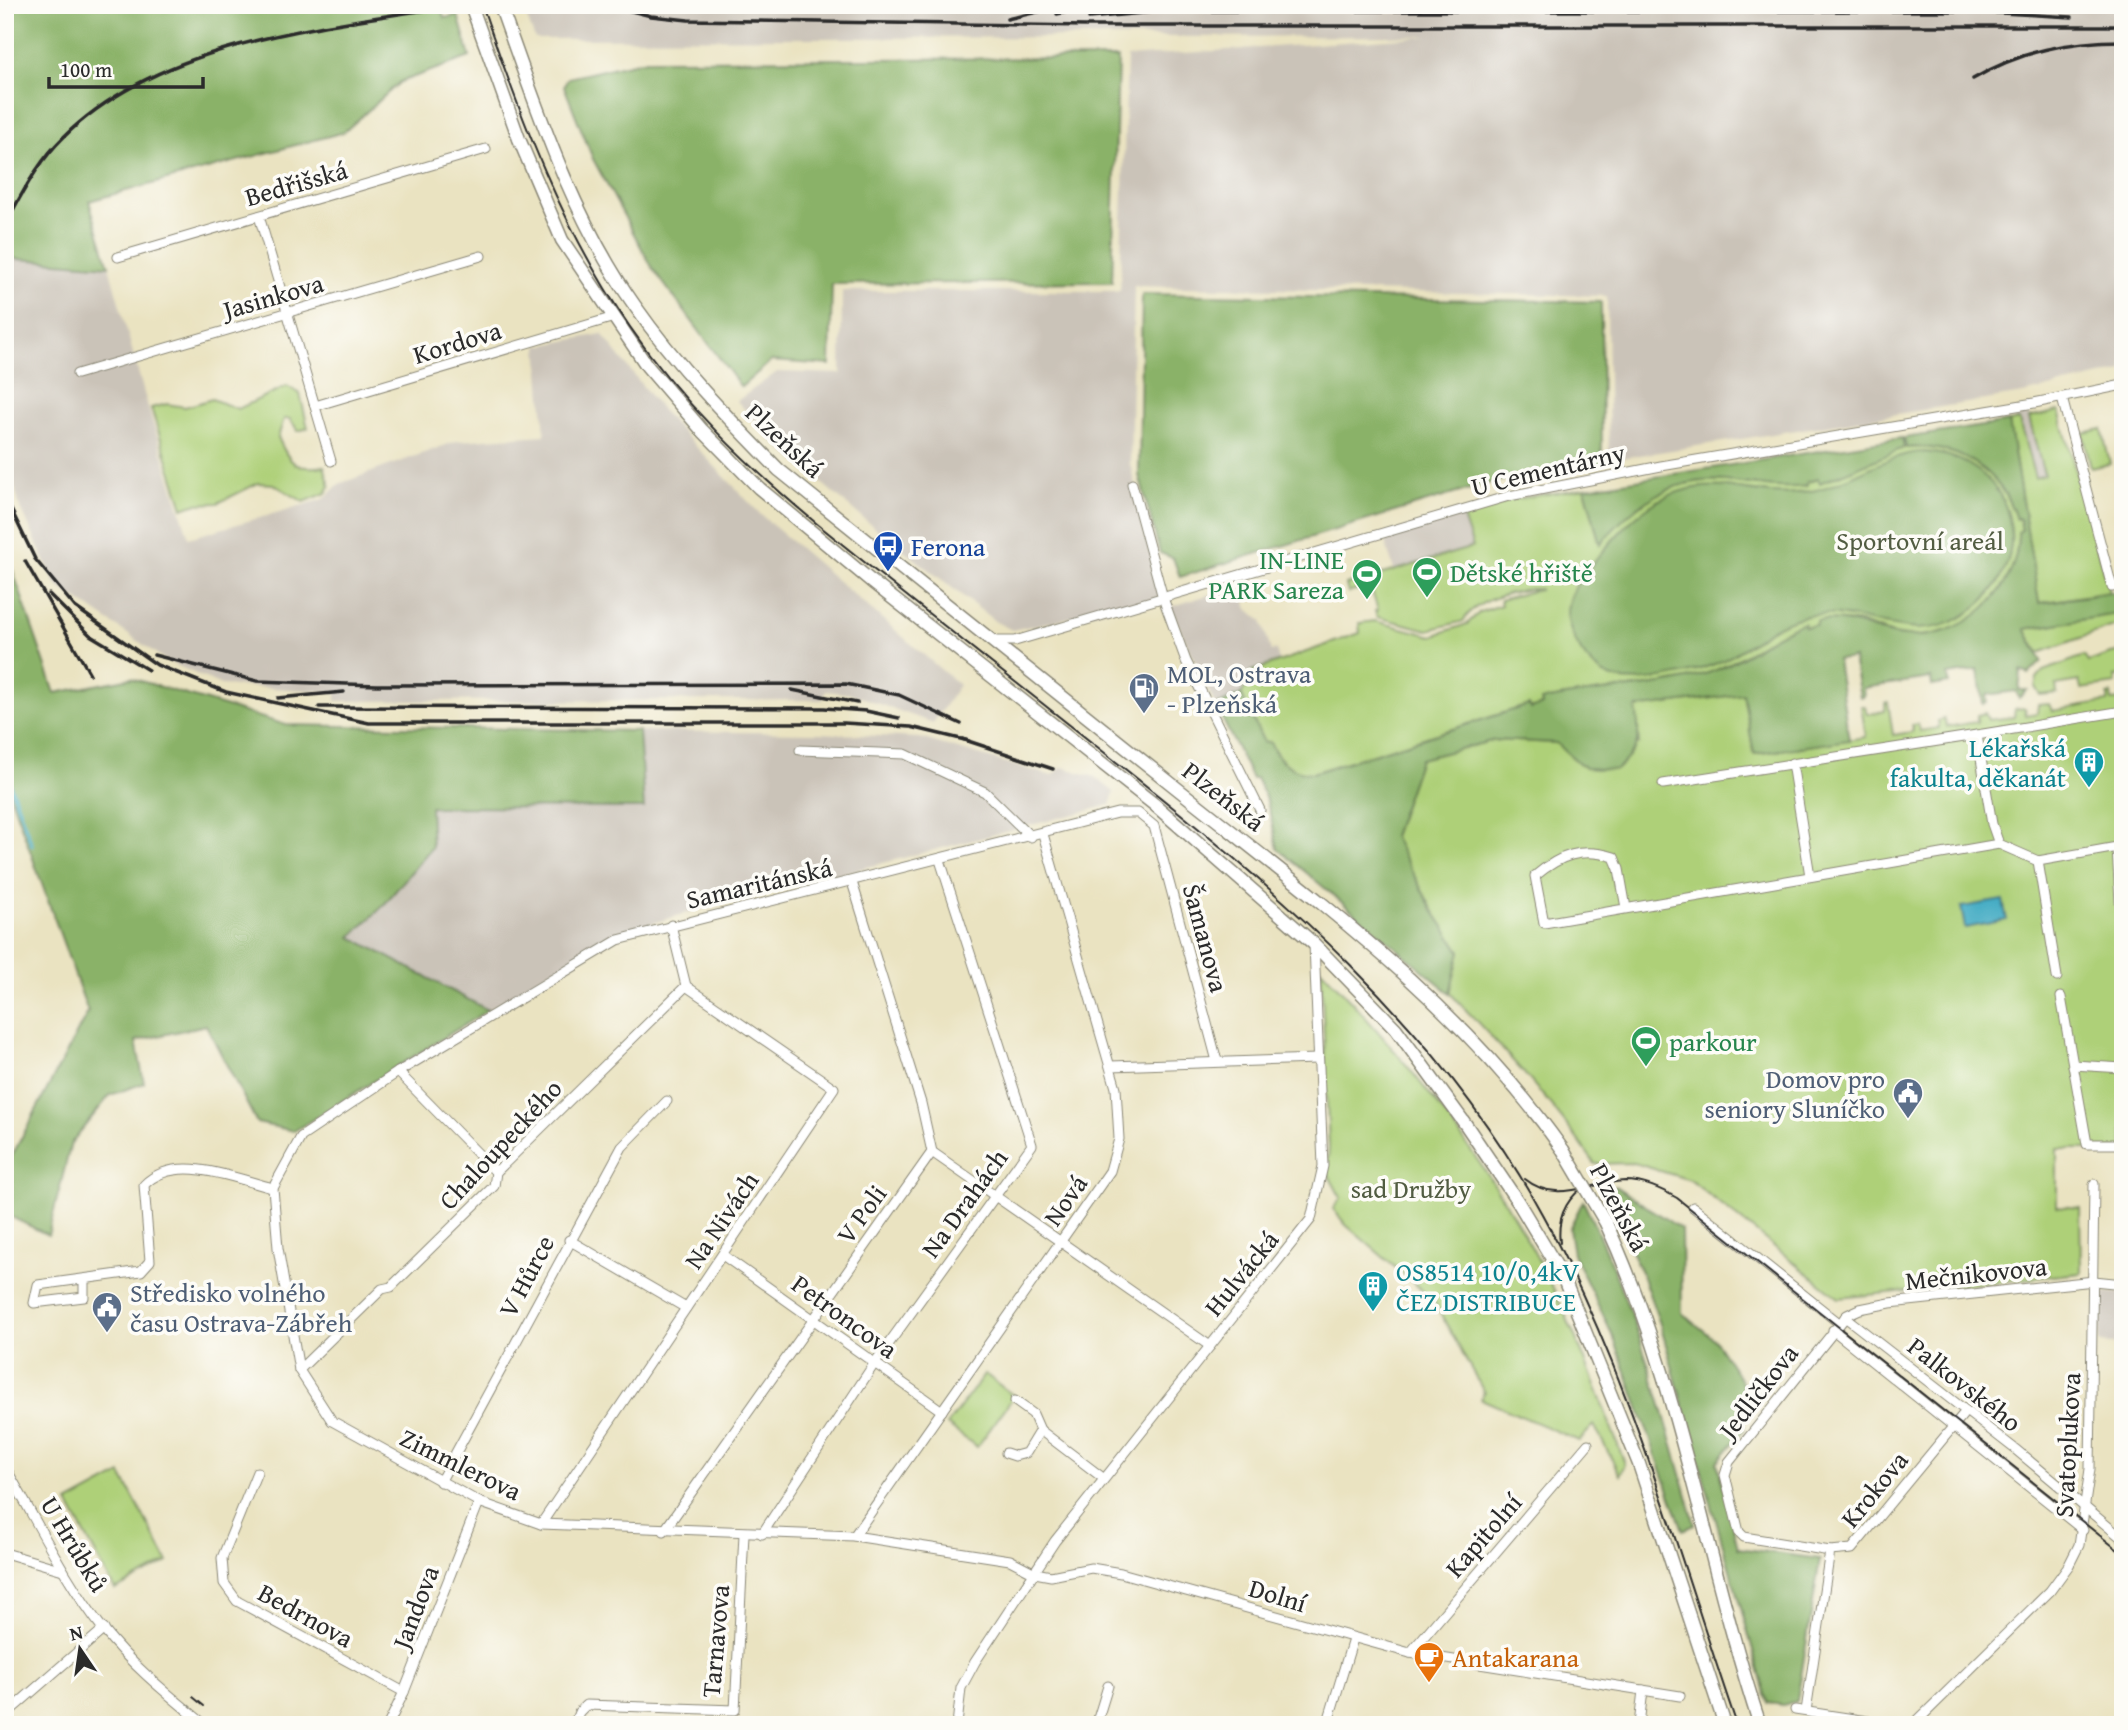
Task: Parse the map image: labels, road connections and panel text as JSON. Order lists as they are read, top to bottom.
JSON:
{
  "streets": {
    "main road": ["Plzeňská"],
    "street": [
      "Bedřišská",
      "Jasinkova",
      "Kordova",
      "U Cementárny",
      "Samaritánská",
      "Šamanova",
      "Chaloupeckého",
      "Nová",
      "Na Drahách",
      "V Poli",
      "Na Nivách",
      "Hulvácká",
      "Mečnikovova",
      "V Hůrce",
      "Petroncova",
      "Palkovského",
      "Jedličkova",
      "Svatoplukova",
      "Zimmlerova",
      "Krokova",
      "Kapitolní",
      "U Hrůbků",
      "Dolní",
      "Jandova",
      "Bedrnova",
      "Tarnavova"
    ]
  },
  "crossings": [
    ["Kordova", "Plzeňská"],
    ["Plzeňská", "U Cementárny"],
    ["Plzeňská", "Hulvácká"],
    ["Samaritánská", "Šamanova"],
    ["Samaritánská", "Nová"],
    ["Samaritánská", "Na Drahách"],
    ["Chaloupeckého", "Na Nivách"],
    ["Chaloupeckého", "Zimmlerova"],
    ["Nová", "Petroncova"],
    ["Nová", "Zimmlerova"],
    ["Na Drahách", "Petroncova"],
    ["Na Drahách", "Zimmlerova"],
    ["V Poli", "Petroncova"],
    ["V Poli", "Zimmlerova"],
    ["Na Nivách", "Petroncova"],
    ["Na Nivách", "Zimmlerova"],
    ["Hulvácká", "Zimmlerova"],
    ["Hulvácká", "Dolní"],
    ["Mečnikovova", "Palkovského"],
    ["Mečnikovova", "Jedličkova"],
    ["Mečnikovova", "Svatoplukova"],
    ["V Hůrce", "Zimmlerova"],
    ["Palkovského", "Jedličkova"],
    ["Palkovského", "Svatoplukova"],
    ["Palkovského", "Krokova"],
    ["Jedličkova", "Krokova"],
    ["Zimmlerova", "Dolní"],
    ["Zimmlerova", "Jandova"],
    ["Zimmlerova", "Tarnavova"],
    ["Kapitolní", "Dolní"],
    ["Jandova", "Bedrnova"]
  ],
  "parks": ["Sportovní areál", "sad Družby"],
  "places": {
    "bus stop": ["Ferona"],
    "sports": ["Dětské hřiště", "IN-LINE PARK Sareza", "parkour"],
    "fuel station": ["MOL, Ostrava - Plzeňská"],
    "building": ["Lékařská fakulta, děkanát", "OS8514 10/0,4kV ČEZ DISTRIBUCE"],
    "public building": ["Domov pro seniory Sluníčko", "Středisko volného času Ostrava-Zábřeh"],
    "cafe": ["Antakarana"]
  },
  "scale_bar": "100 m",
  "north": "top"
}
